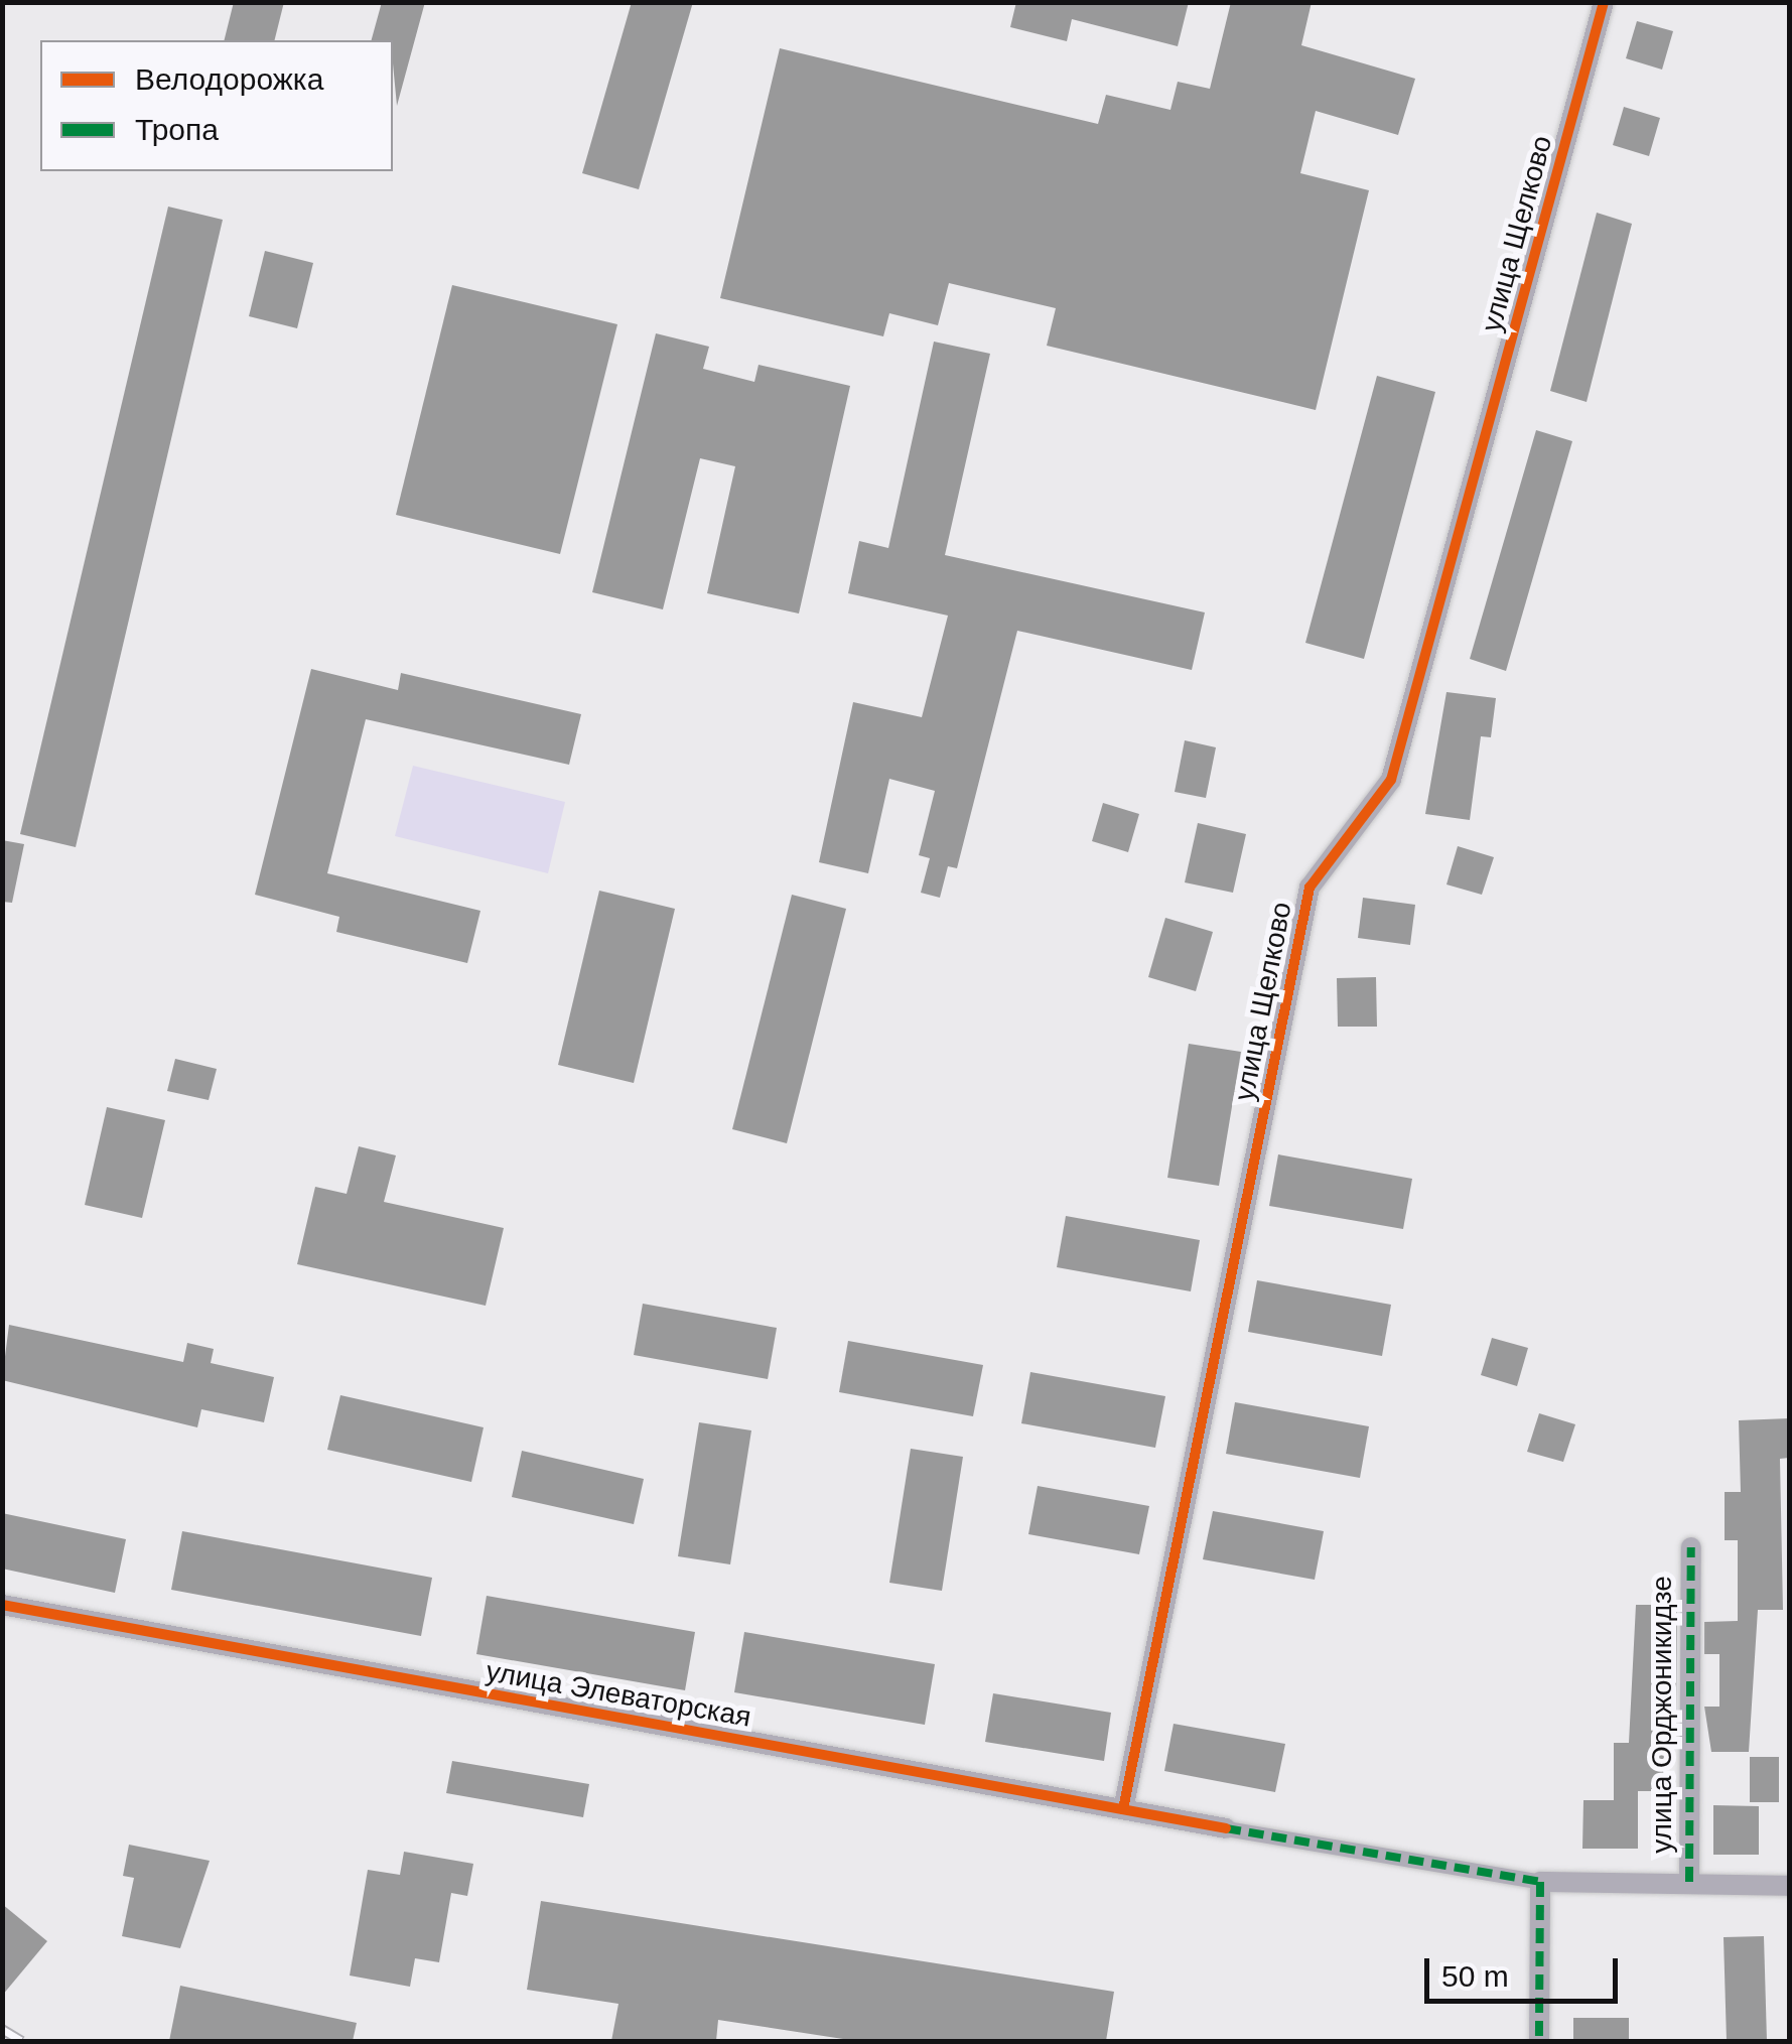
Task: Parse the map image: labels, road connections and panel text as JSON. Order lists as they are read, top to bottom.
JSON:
{
  "streets": {
    "street": ["улица Щелково", "улица Элеваторская", "улица Орджоникидзе"]
  },
  "crossings": [
    ["улица Щелково", "улица Элеваторская"]
  ],
  "legend": ["Велодорожка", "Тропа"],
  "scale_bar": "50 m"
}
